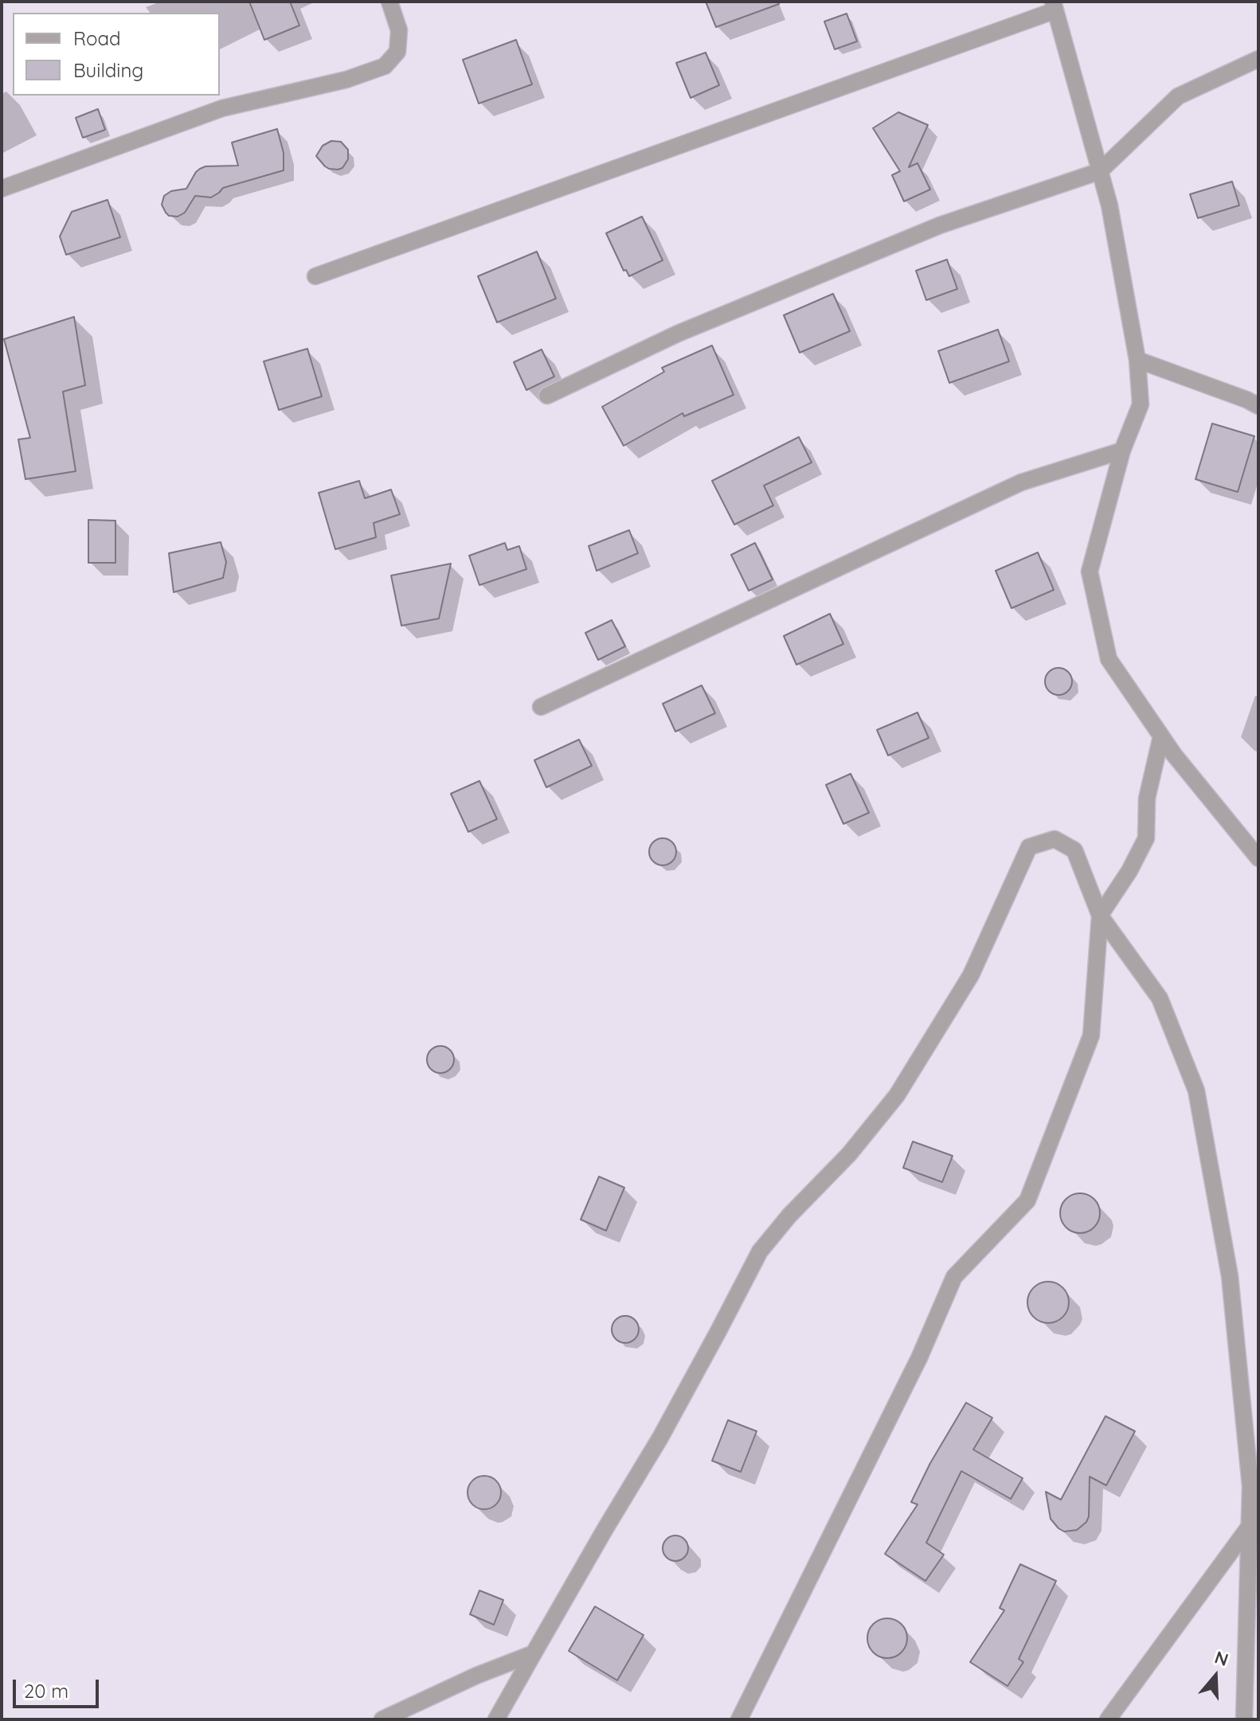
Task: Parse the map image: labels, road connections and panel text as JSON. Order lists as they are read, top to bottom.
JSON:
{
  "legend": ["Road", "Building"],
  "scale_bar": "20 m",
  "north": "top"
}
